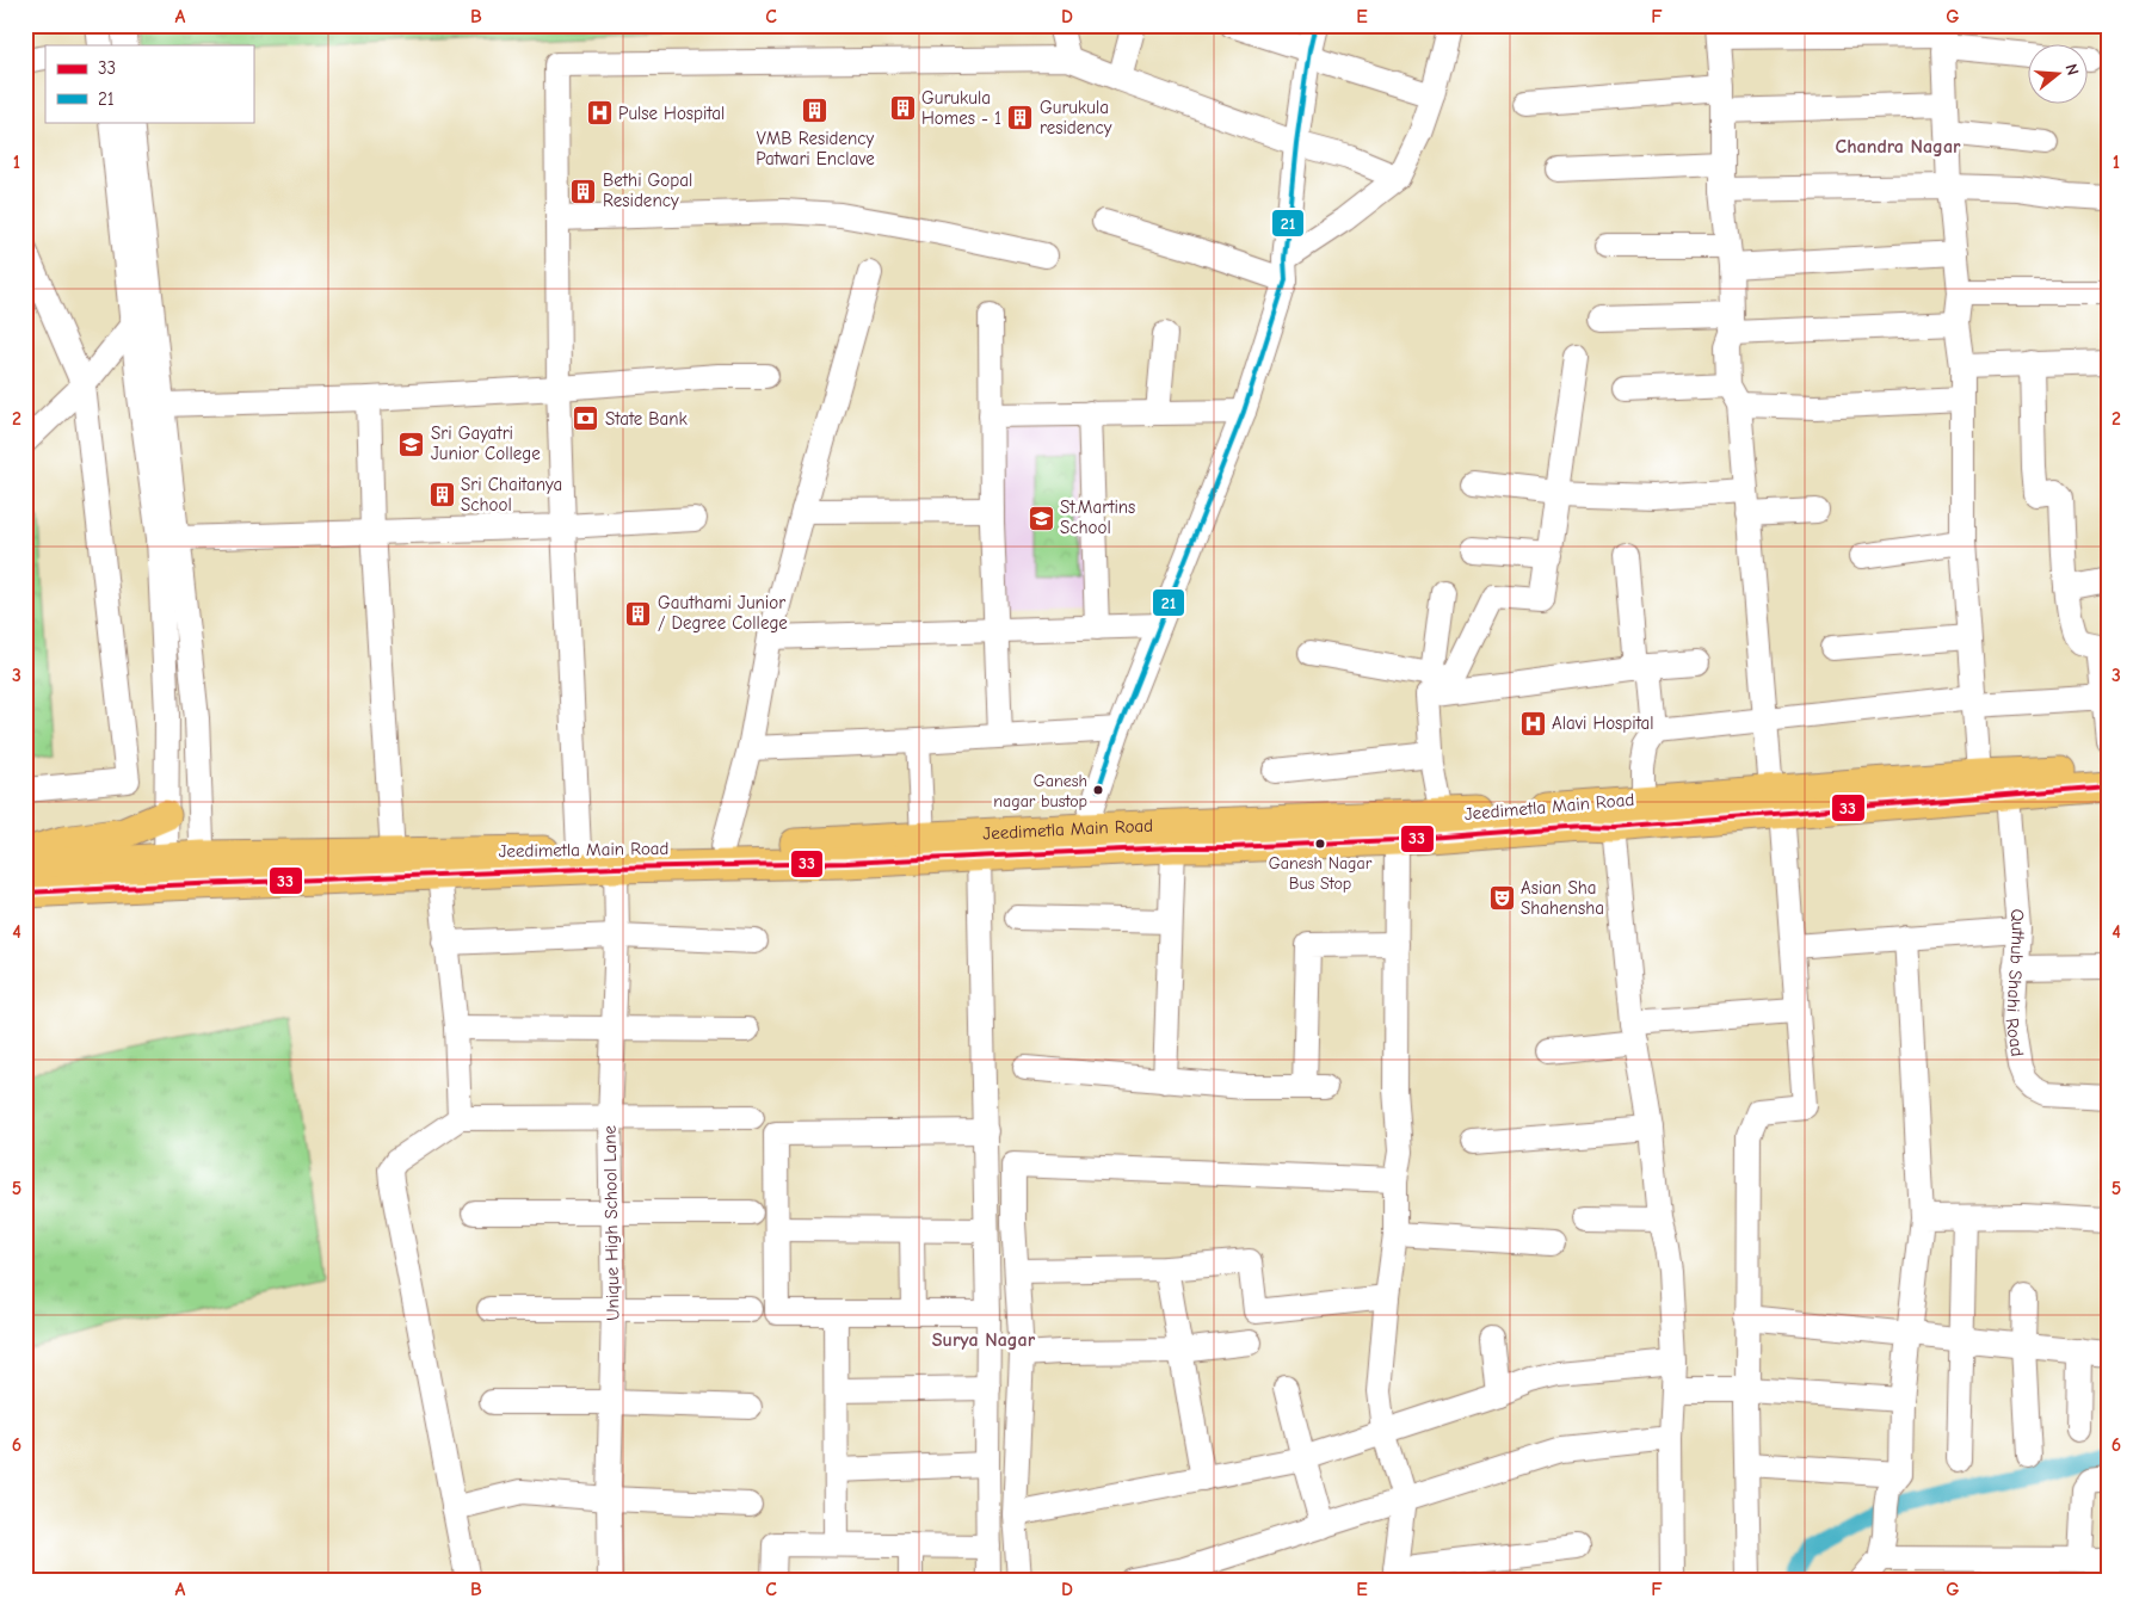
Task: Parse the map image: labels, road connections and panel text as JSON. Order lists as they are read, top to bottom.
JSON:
{
  "streets": {
    "main road": ["Jeedimetla Main Road"],
    "street": ["Quthub Shahi Road", "Unique High School Lane"]
  },
  "crossings": [
    ["Jeedimetla Main Road", "Quthub Shahi Road"],
    ["Jeedimetla Main Road", "Unique High School Lane"]
  ],
  "districts": ["Chandra Nagar", "Surya Nagar"],
  "places": {
    "building": [
      "Gurukula Homes - 1",
      "VMB Residency Patwari Enclave",
      "Gurukula residency",
      "Bethi Gopal Residency",
      "Sri Chaitanya School",
      "Gauthami Junior / Degree College"
    ],
    "hospital": ["Pulse Hospital", "Alavi Hospital"],
    "bank": ["State Bank"],
    "school or university": ["Sri Gayatri Junior College", "St.Martins School"],
    "other": ["Ganesh nagar bustop", "Ganesh Nagar Bus Stop"],
    "theatre": ["Asian Sha Shahensha"]
  },
  "lines": ["transit line 21", "transit line 33"],
  "legend": ["33", "21"],
  "north": "right",
  "grid": {
    "columns": [
      "A",
      "B",
      "C",
      "D",
      "E",
      "F",
      "G"
    ],
    "rows": [
      "1",
      "2",
      "3",
      "4",
      "5",
      "6"
    ]
  }
}
